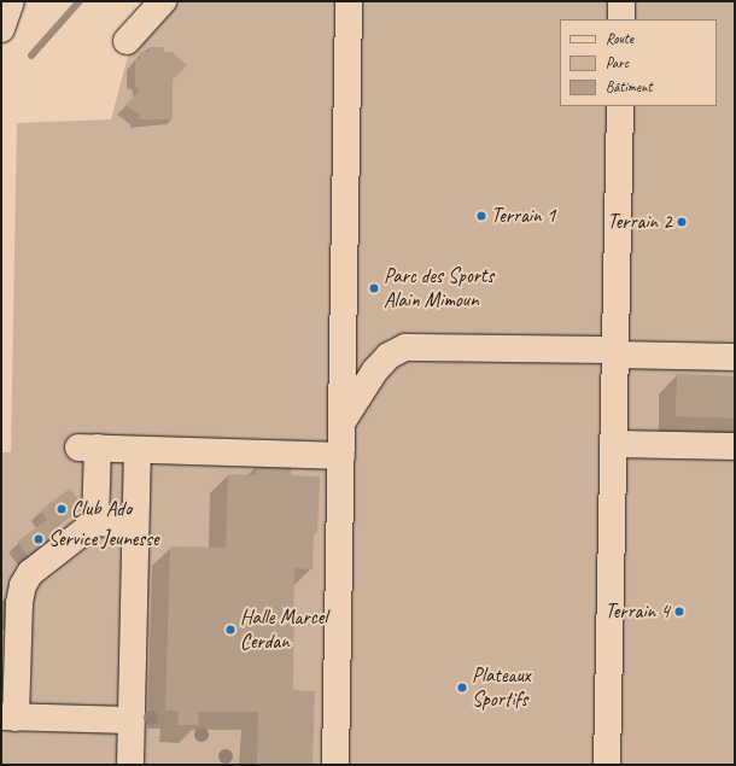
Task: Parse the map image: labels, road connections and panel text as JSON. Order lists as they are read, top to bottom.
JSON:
{
  "places": [
    "Terrain 1",
    "Terrain 2",
    "Parc des Sports Alain Mimoun",
    "Club Ado",
    "Service Jeunesse",
    "Terrain 4",
    "Halle Marcel Cerdan",
    "Plateaux Sportifs"
  ],
  "legend": ["Route", "Parc", "Bâtiment"]
}
